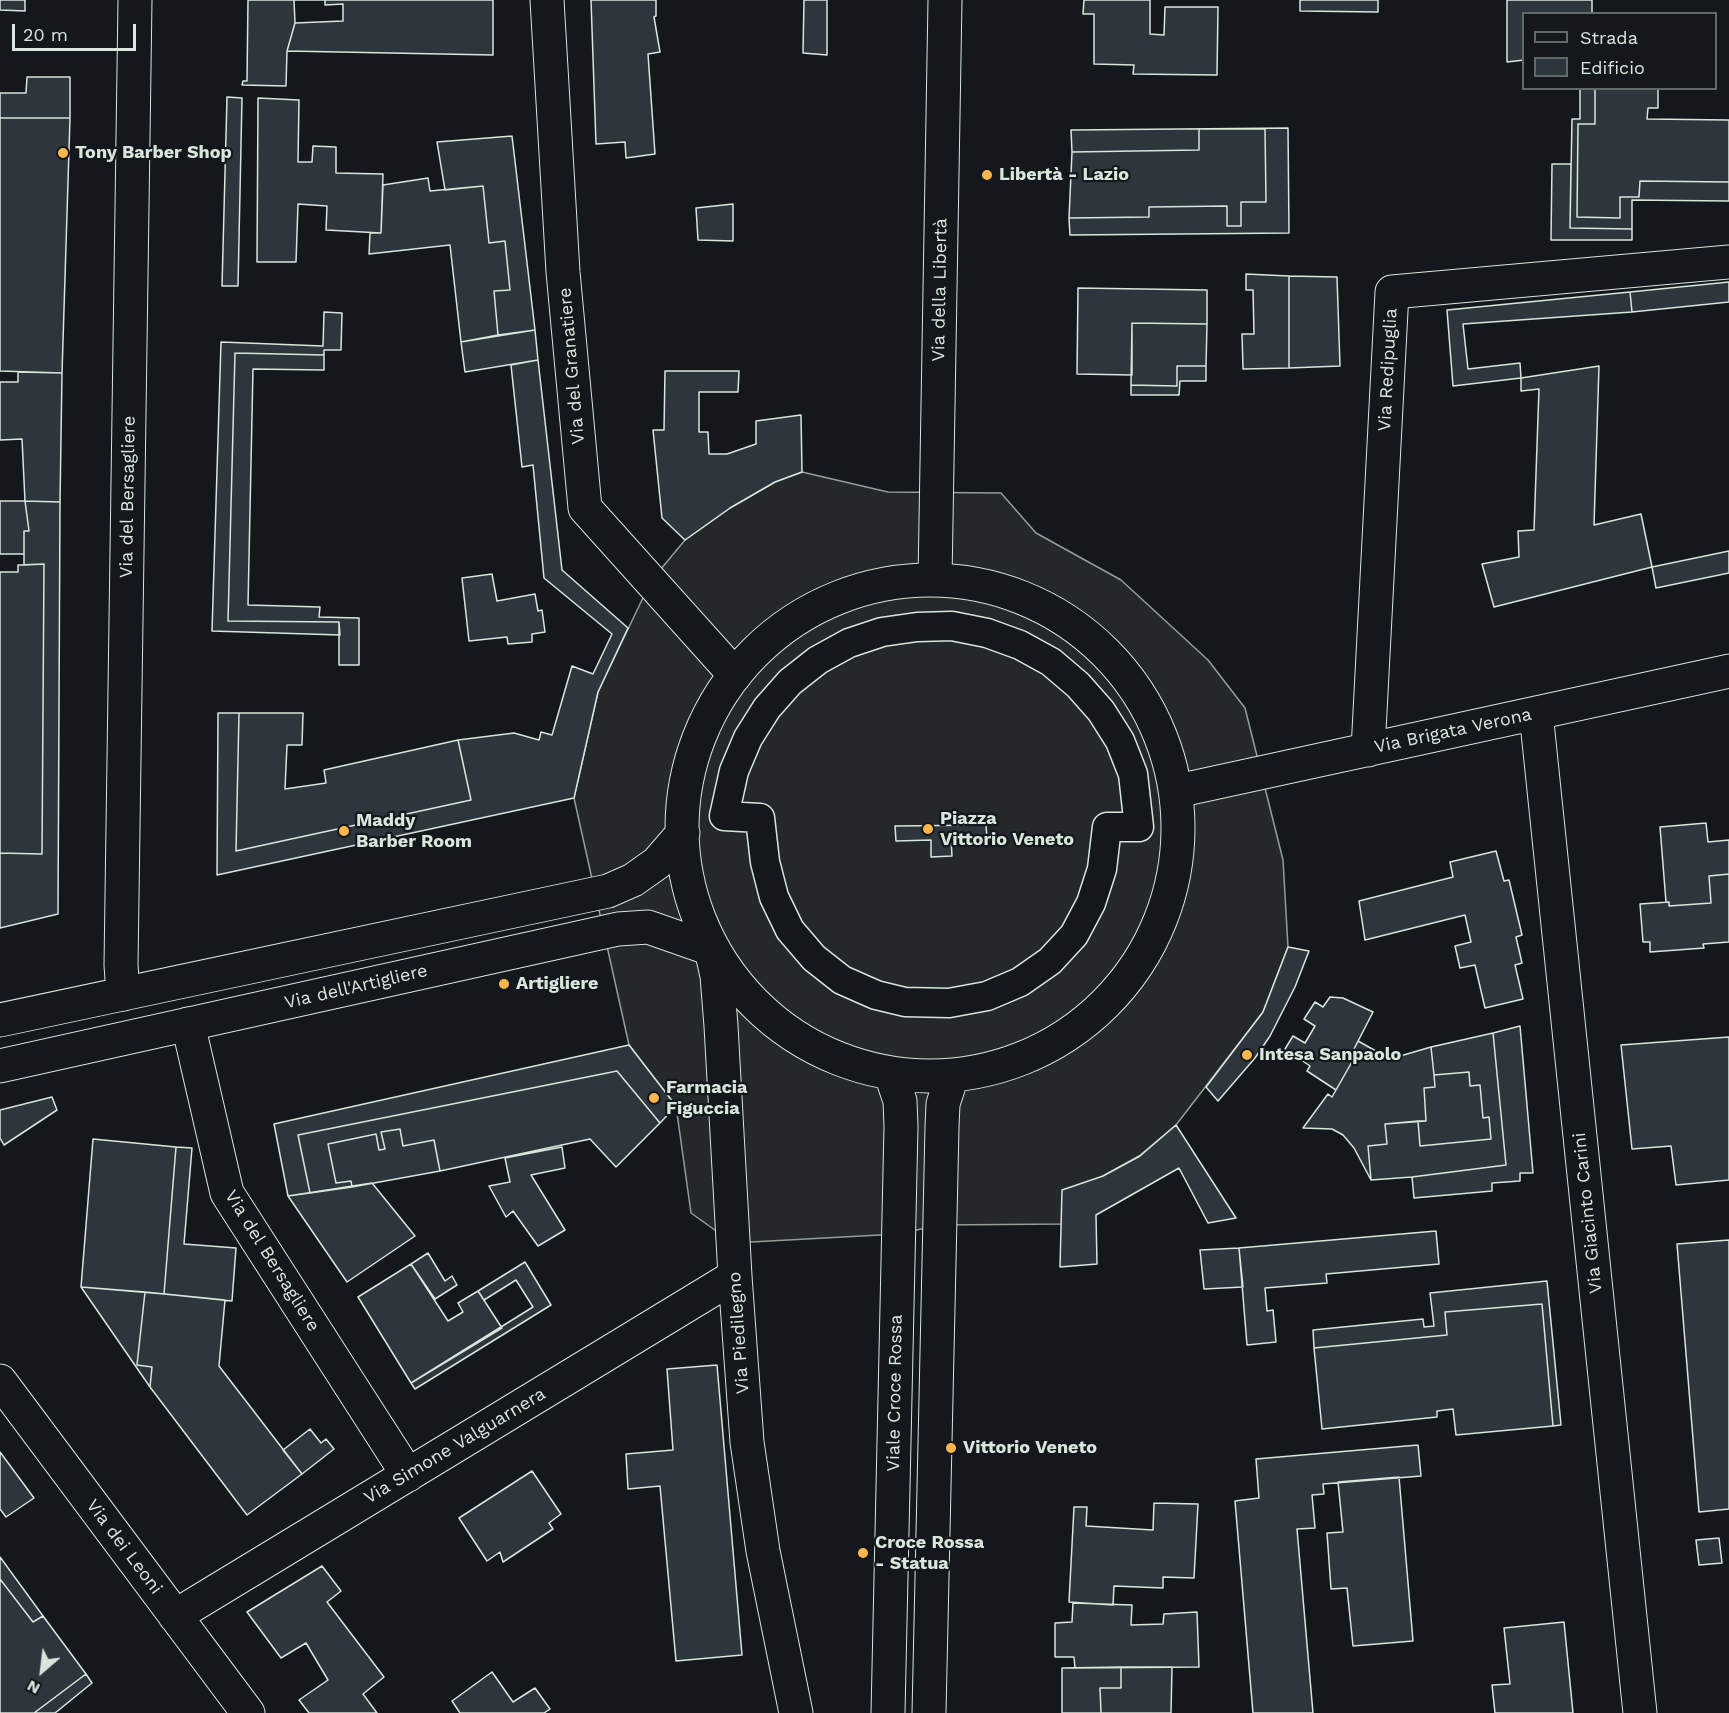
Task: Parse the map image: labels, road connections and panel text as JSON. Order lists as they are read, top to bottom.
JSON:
{
  "streets": {
    "street": [
      "Via della Libertà",
      "Via del Granatiere",
      "Via Redipuglia",
      "Via del Bersagliere",
      "Via Brigata Verona",
      "Via dell'Artigliere",
      "Via Giacinto Carini",
      "Via Piedilegno",
      "Viale Croce Rossa",
      "Via Simone Valguarnera",
      "Via dei Leoni"
    ]
  },
  "crossings": [
    ["Via Redipuglia", "Via Brigata Verona"],
    ["Via del Bersagliere", "Via dell'Artigliere"],
    ["Via del Bersagliere", "Via Simone Valguarnera"],
    ["Via Brigata Verona", "Via Giacinto Carini"],
    ["Via dell'Artigliere", "Via Piedilegno"],
    ["Via Piedilegno", "Via Simone Valguarnera"],
    ["Via Simone Valguarnera", "Via dei Leoni"]
  ],
  "places": [
    "Tony Barber Shop",
    "Libertà - Lazio",
    "Piazza Vittorio Veneto",
    "Maddy Barber Room",
    "Artigliere",
    "Intesa Sanpaolo",
    "Farmacia Figuccia",
    "Vittorio Veneto",
    "Croce Rossa - Statua"
  ],
  "legend": ["Strada", "Edificio"],
  "scale_bar": "20 m",
  "north": "bottom left"
}
